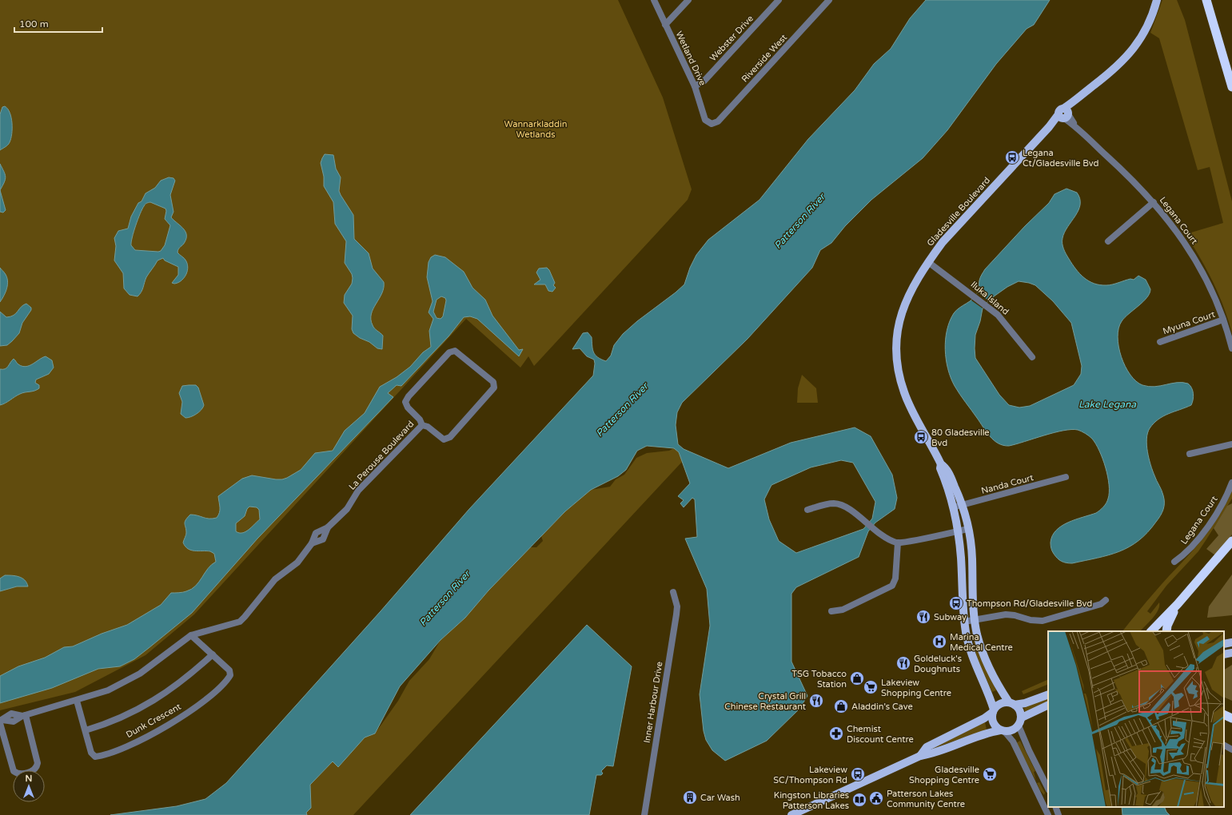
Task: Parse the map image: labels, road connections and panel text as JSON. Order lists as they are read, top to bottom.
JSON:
{
  "streets": {
    "main road": ["Gladesville Boulevard"],
    "street": [
      "Webster Drive",
      "Wetland Drive",
      "Riverside West",
      "Legana Court",
      "Iluka Island",
      "Myuna Court",
      "La Perouse Boulevard",
      "Nanda Court",
      "Inner Harbour Drive",
      "Dunk Crescent"
    ]
  },
  "crossings": [
    ["Webster Drive", "Wetland Drive"],
    ["Wetland Drive", "Riverside West"],
    ["Gladesville Boulevard", "Legana Court"],
    ["Gladesville Boulevard", "Iluka Island"],
    ["Gladesville Boulevard", "Nanda Court"],
    ["Legana Court", "Myuna Court"],
    ["La Perouse Boulevard", "Dunk Crescent"]
  ],
  "water": ["Patterson River", "Lake Legana"],
  "parks": ["Wannarkladdin Wetlands"],
  "places": {
    "bus stop": [
      "Legana Ct/Gladesville Bvd",
      "80 Gladesville Bvd",
      "Thompson Rd/Gladesville Bvd",
      "Lakeview SC/Thompson Rd"
    ],
    "restaurant": ["Subway", "Goldeluck's Doughnuts", "Crystal Grill Chinese Restaurant"],
    "hospital": ["Marina Medical Centre"],
    "shop": ["TSG Tobacco Station", "Aladdin's Cave"],
    "supermarket": ["Lakeview Shopping Centre", "Gladesville Shopping Centre"],
    "pharmacy": ["Chemist Discount Centre"],
    "building": ["Car Wash"],
    "public building": ["Patterson Lakes Community Centre"],
    "library": ["Kingston Libraries Patterson Lakes"]
  },
  "scale_bar": "100 m",
  "north": "top"
}
